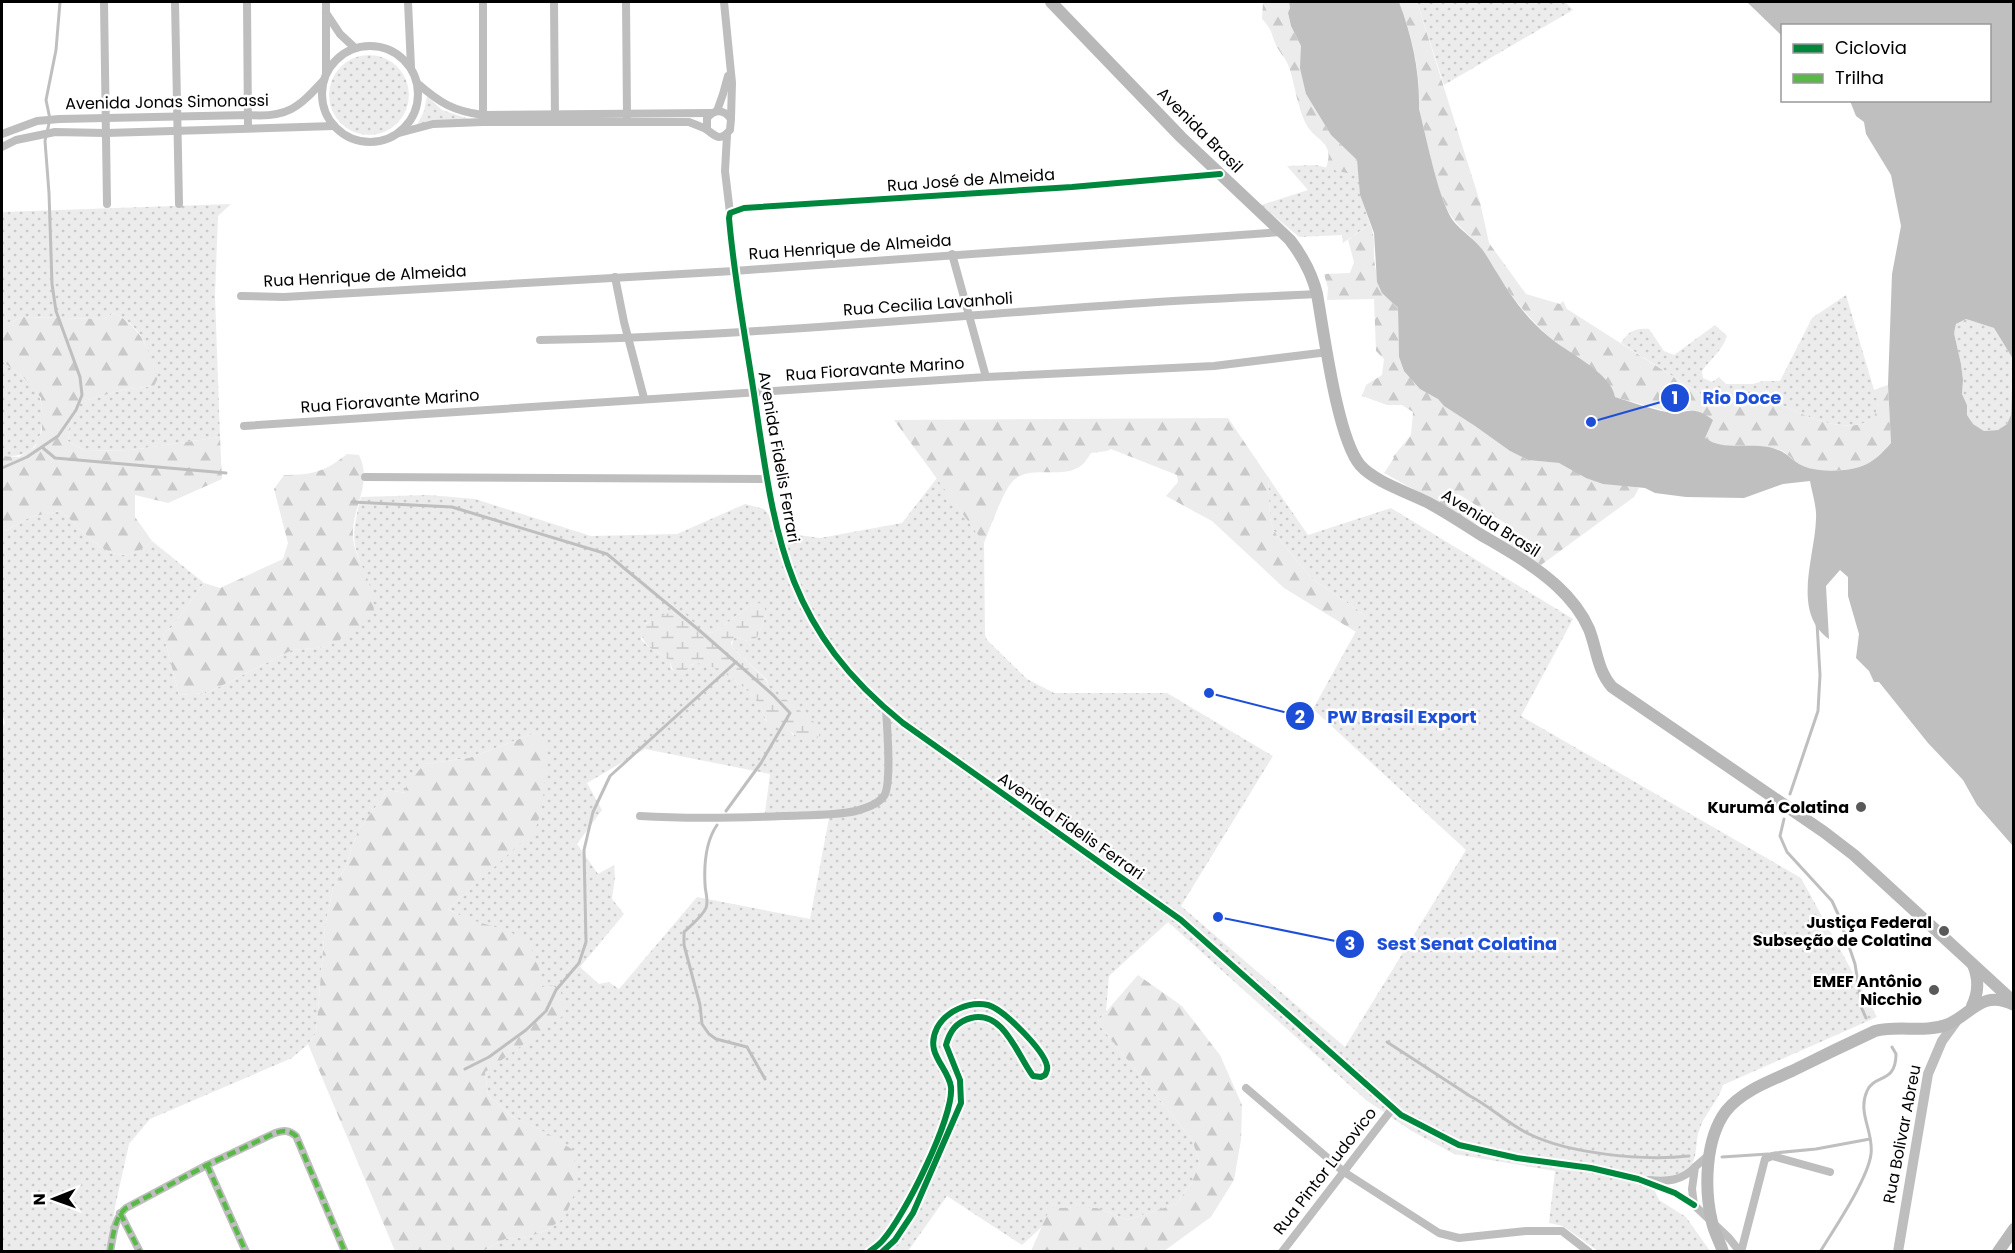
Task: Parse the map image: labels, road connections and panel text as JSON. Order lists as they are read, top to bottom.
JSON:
{
  "streets": {
    "main road": ["Avenida Brasil", "Rua Bolivar Abreu"],
    "street": [
      "Avenida Jonas Simonassi",
      "Rua José de Almeida",
      "Rua Henrique de Almeida",
      "Rua Cecilia Lavanholi",
      "Rua Fioravante Marino",
      "Avenida Fidelis Ferrari",
      "Rua Pintor Ludovico"
    ]
  },
  "crossings": [
    ["Avenida Brasil", "Rua José de Almeida"],
    ["Avenida Brasil", "Rua Henrique de Almeida"],
    ["Avenida Brasil", "Rua Cecilia Lavanholi"],
    ["Avenida Brasil", "Rua Fioravante Marino"],
    ["Rua José de Almeida", "Avenida Fidelis Ferrari"],
    ["Rua Henrique de Almeida", "Avenida Fidelis Ferrari"],
    ["Rua Cecilia Lavanholi", "Avenida Fidelis Ferrari"],
    ["Rua Fioravante Marino", "Avenida Fidelis Ferrari"],
    ["Avenida Fidelis Ferrari", "Rua Pintor Ludovico"]
  ],
  "places": [
    "Rio Doce",
    "PW Brasil Export",
    "Kurumá Colatina",
    "Sest Senat Colatina",
    "Justiça Federal Subseção de Colatina",
    "EMEF Antônio Nicchio"
  ],
  "legend": ["Ciclovia", "Trilha"],
  "north": "left"
}
